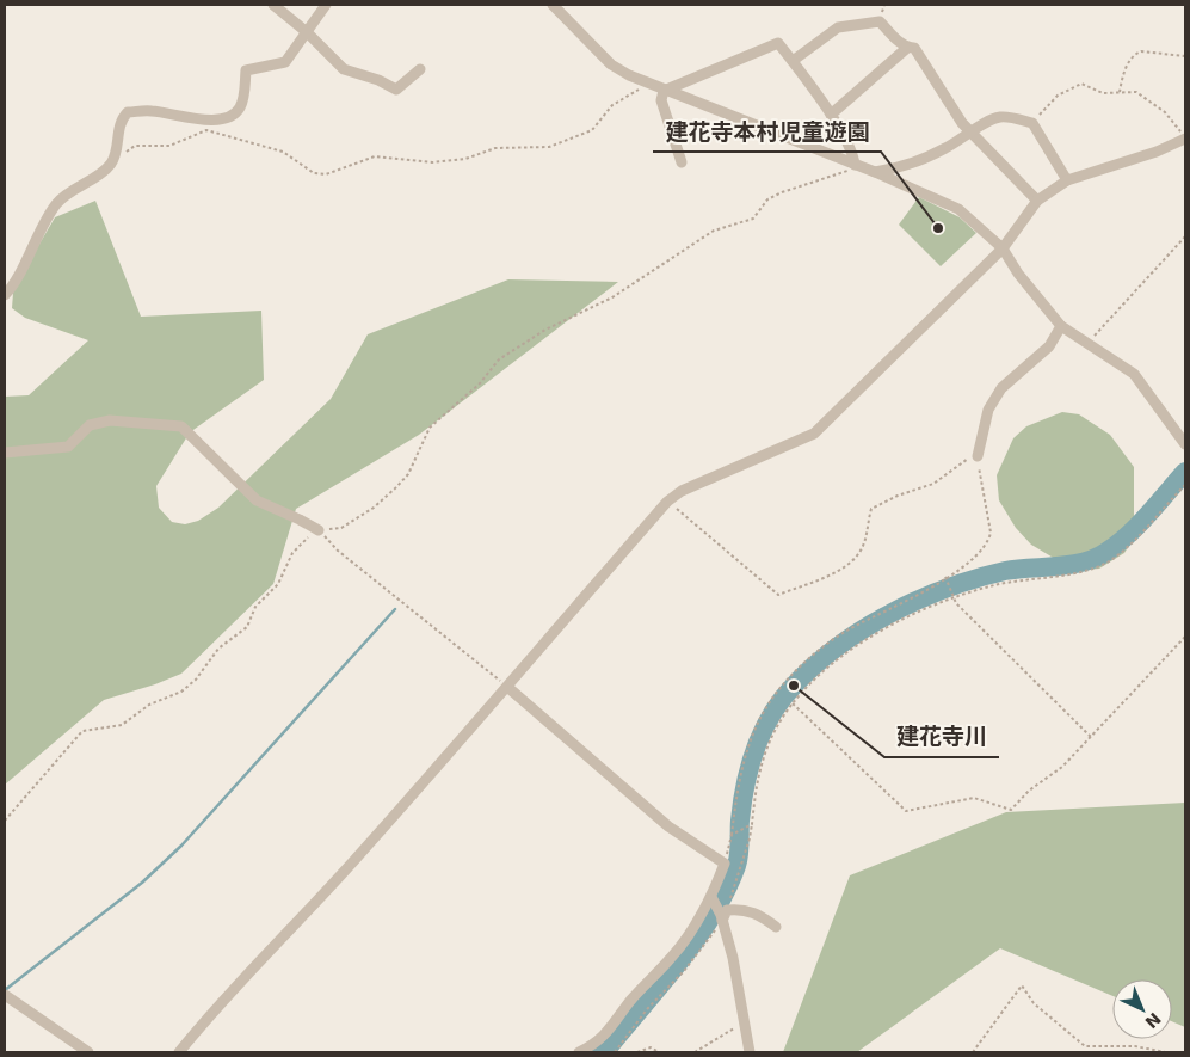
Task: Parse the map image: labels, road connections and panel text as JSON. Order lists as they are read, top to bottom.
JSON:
{
  "places": ["建花寺本村児童遊園", "建花寺川"],
  "north": "bottom right"
}
